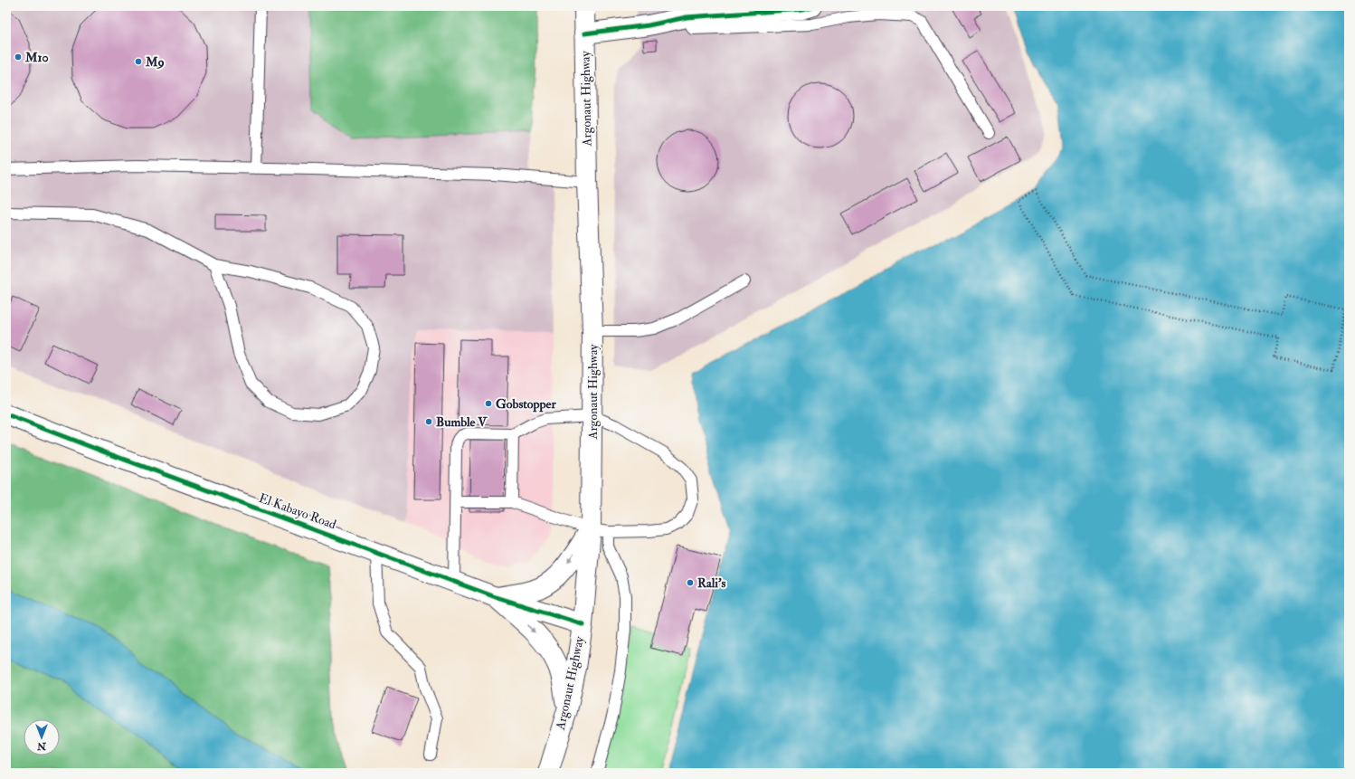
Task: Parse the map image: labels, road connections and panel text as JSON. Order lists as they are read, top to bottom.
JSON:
{
  "streets": {
    "main road": ["Argonaut Highway", "El Kabayo Road"]
  },
  "crossings": [
    ["Argonaut Highway", "El Kabayo Road"]
  ],
  "places": [
    "M10",
    "M9",
    "Gobstopper",
    "Bumble V",
    "Rali's"
  ],
  "north": "bottom"
}
